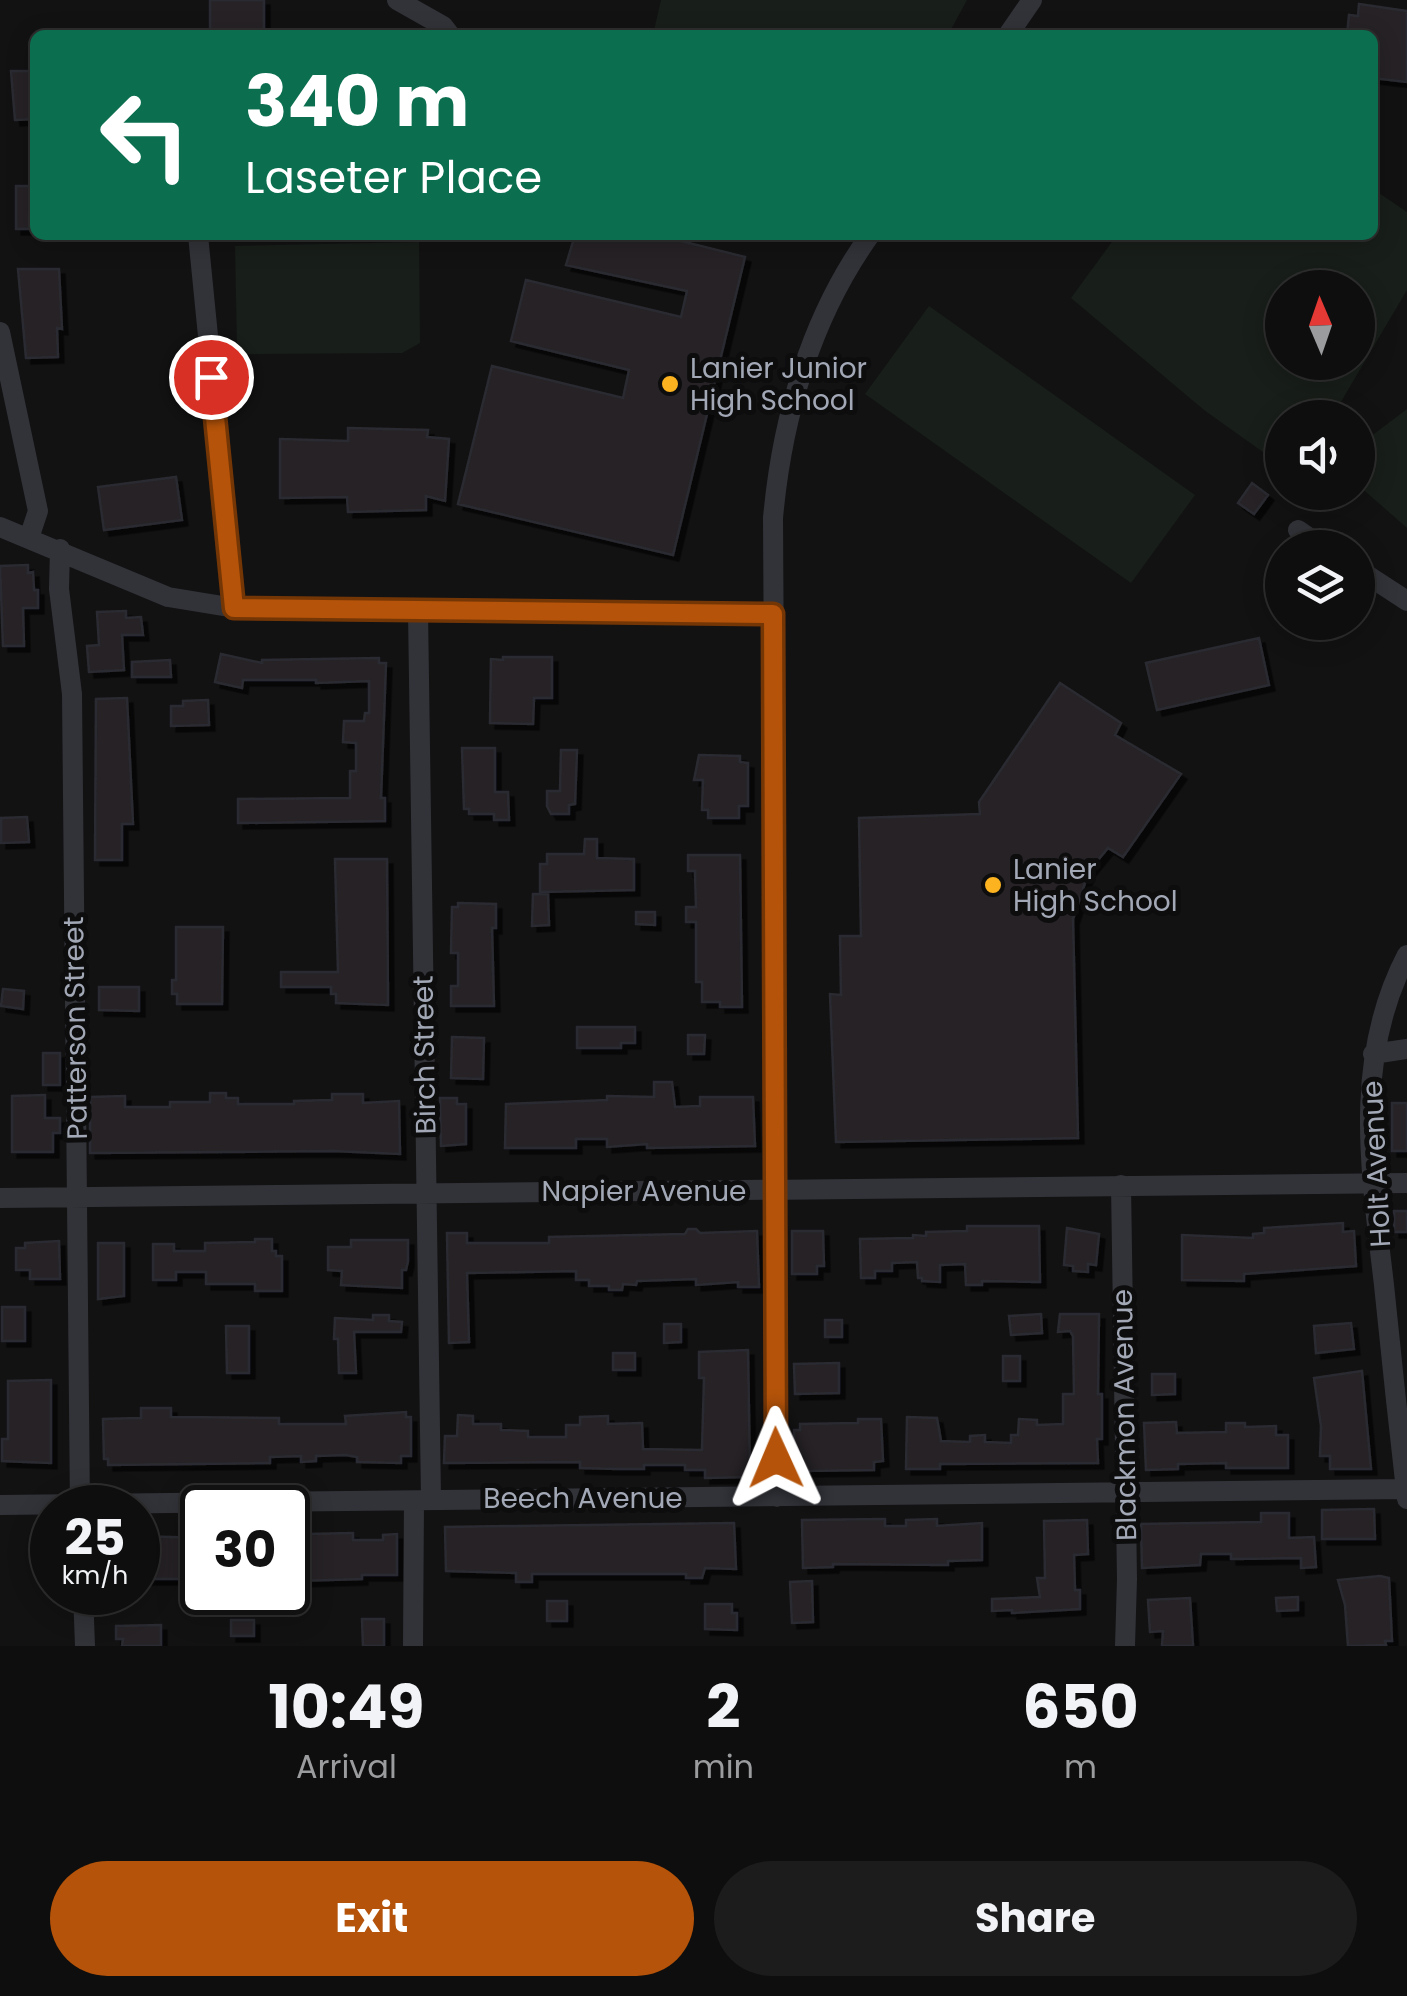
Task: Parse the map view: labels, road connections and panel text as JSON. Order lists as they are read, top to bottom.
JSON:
{
  "streets": {
    "street": [
      "Patterson Street",
      "Birch Street",
      "Holt Avenue",
      "Napier Avenue",
      "Blackmon Avenue",
      "Beech Avenue"
    ]
  },
  "crossings": [
    ["Patterson Street", "Napier Avenue"],
    ["Birch Street", "Napier Avenue"],
    ["Birch Street", "Beech Avenue"],
    ["Holt Avenue", "Napier Avenue"],
    ["Holt Avenue", "Beech Avenue"],
    ["Napier Avenue", "Blackmon Avenue"],
    ["Blackmon Avenue", "Beech Avenue"]
  ],
  "places": ["Lanier Junior High School", "Lanier High School"],
  "north": "top",
  "page": {
    "turn": ["340 m", "Laseter Place"],
    "speed": "25 km/h",
    "limit": "30",
    "eta": [
      "10:49",
      "Arrival",
      "2",
      "min",
      "650",
      "m"
    ],
    "buttons": ["Exit", "Share"]
  }
}
